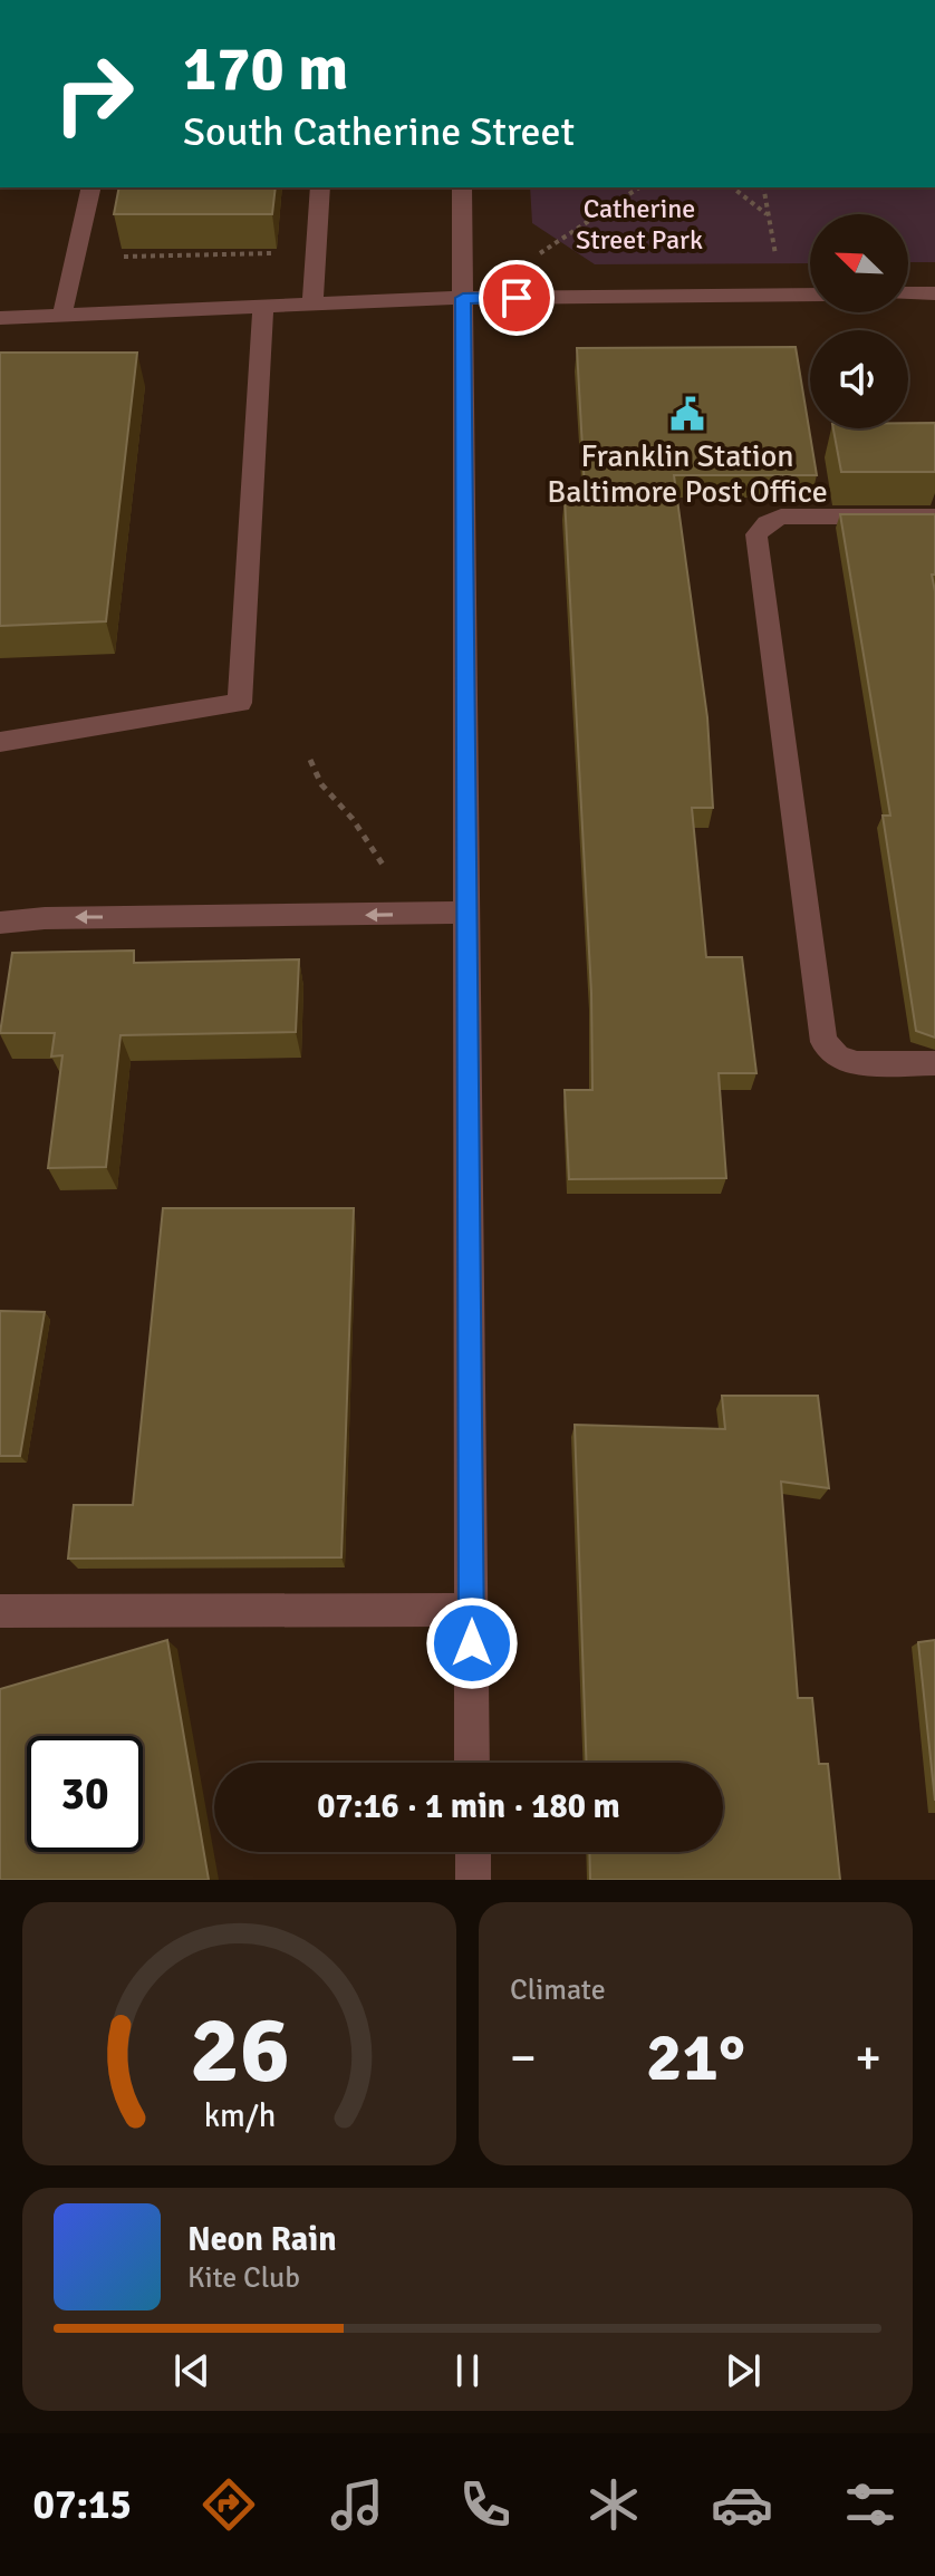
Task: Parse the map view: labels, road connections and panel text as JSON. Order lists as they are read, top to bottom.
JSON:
{
  "parks": ["Catherine Street Park"],
  "places": {
    "public building": ["Franklin Station Baltimore Post Office"]
  },
  "north": "top left",
  "page": {
    "turn": ["170 m", "South Catherine Street"],
    "limit": "30",
    "trip": "07:16 · 1 min · 180 m",
    "tile": "Climate",
    "heat": ["−", "21°", "+"],
    "song": ["Neon Rain", "Kite Club"],
    "tabs": "07:15",
    "gauge": ["26", "km/h"]
  }
}
